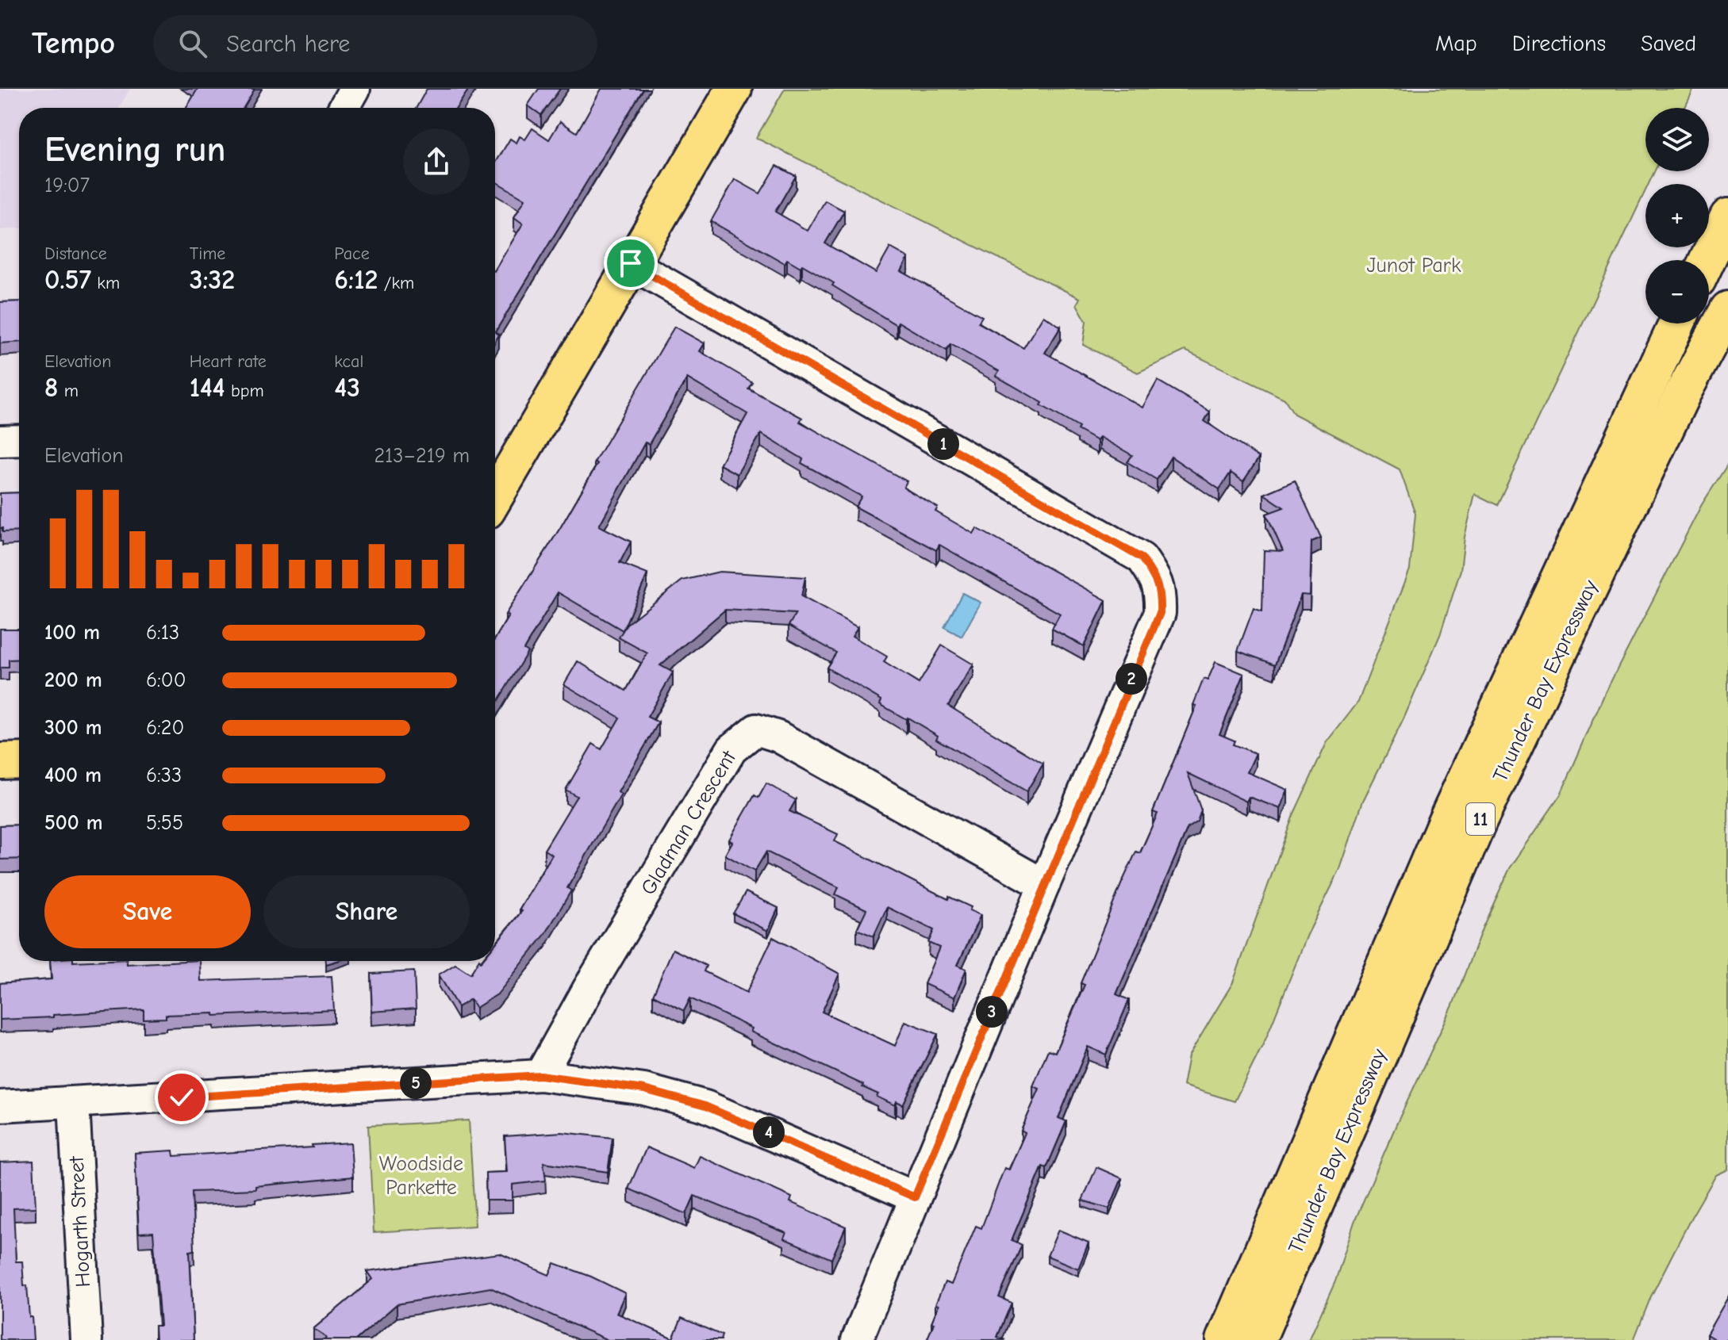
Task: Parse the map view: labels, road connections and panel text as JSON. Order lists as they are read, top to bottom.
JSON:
{
  "streets": {
    "main road": ["Thunder Bay Expressway", "11"],
    "street": ["Gladman Crescent", "Hogarth Street"]
  },
  "parks": ["Junot Park", "Woodside Parkette"],
  "page": {
    "header": "Tempo",
    "search": "Search here",
    "nav": ["Map", "Directions", "Saved"],
    "map_buttons": ["+", "−"],
    "heading": ["Evening run", "19:07"],
    "stats": [
      ["Distance", "0.57 km"],
      ["Time", "3:32"],
      ["Pace", "6:12 /km"],
      ["Elevation", "8 m"],
      ["Heart rate", "144 bpm"],
      ["kcal", "43"]
    ],
    "pins": [
      "1",
      "2",
      "3",
      "5",
      "4"
    ],
    "chart": ["Elevation", "213–219 m"],
    "list": [
      {
        "name": "100 m",
        "note": "6:13"
      },
      {
        "name": "200 m",
        "note": "6:00"
      },
      {
        "name": "300 m",
        "note": "6:20"
      },
      {
        "name": "400 m",
        "note": "6:33"
      },
      {
        "name": "500 m",
        "note": "5:55"
      }
    ],
    "buttons": ["Save", "Share"]
  }
}
